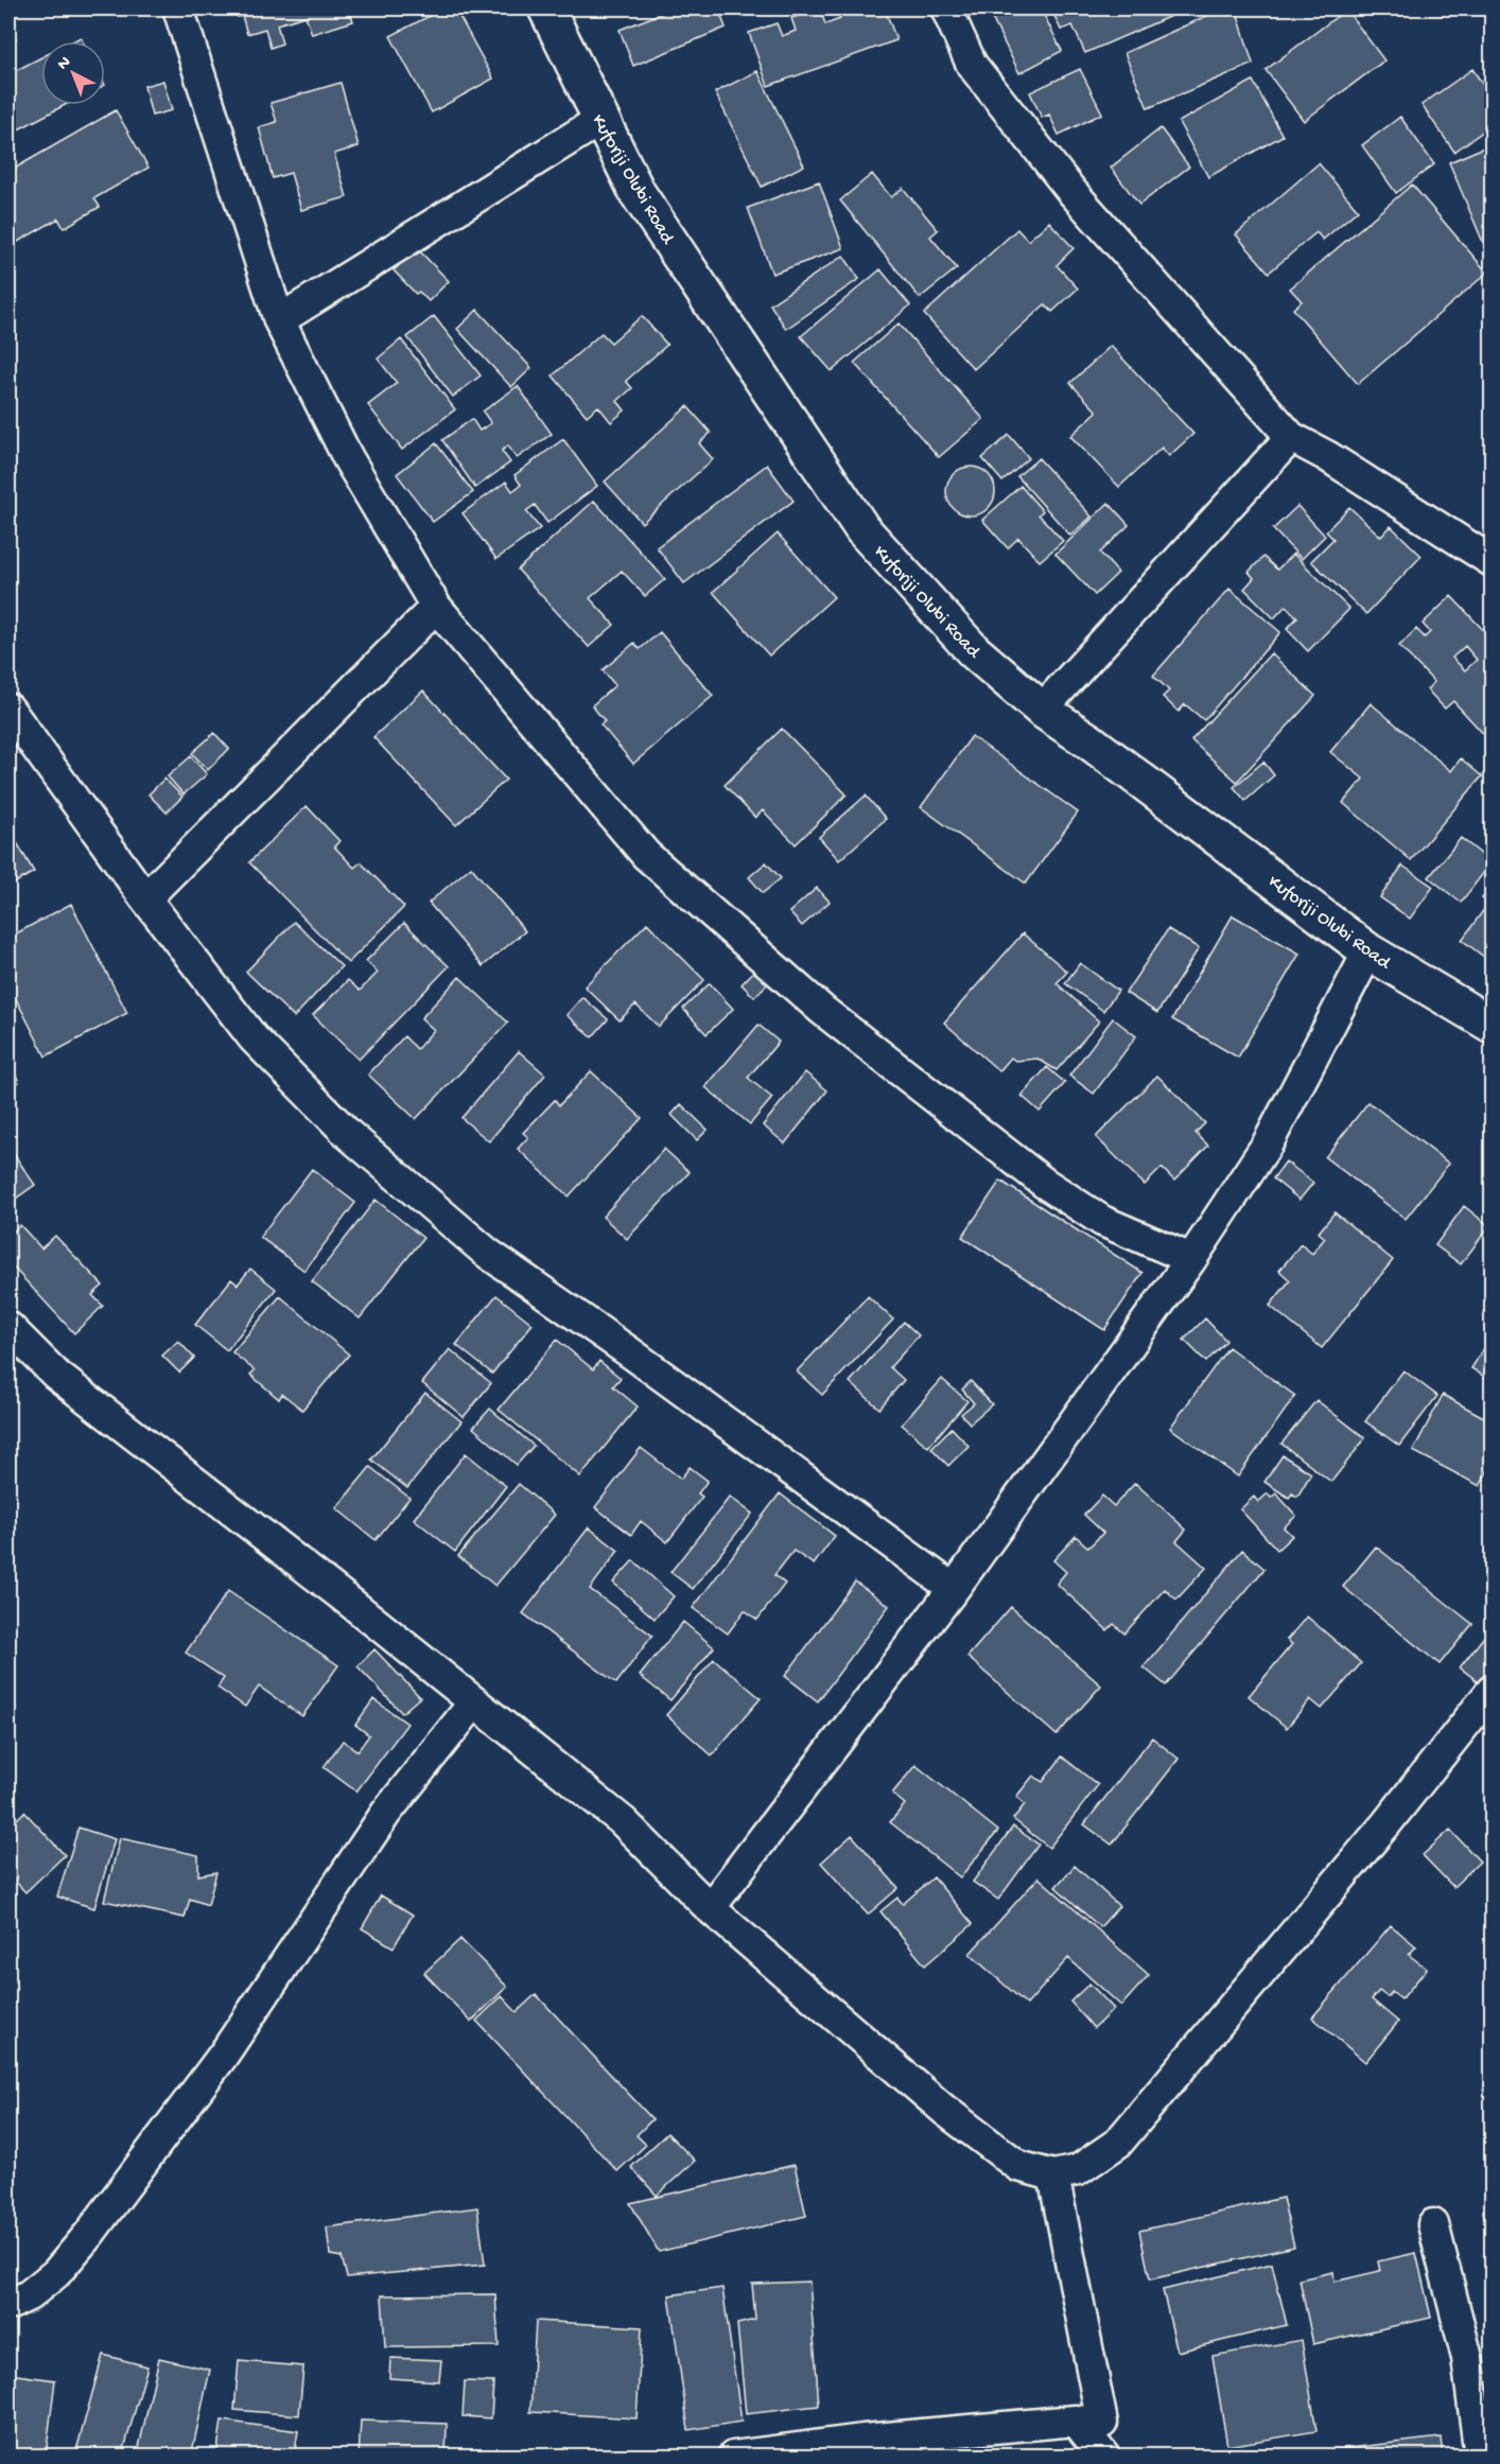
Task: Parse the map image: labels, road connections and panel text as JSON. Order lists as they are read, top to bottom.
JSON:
{
  "streets": {
    "street": ["Kuforiji Olubi Road"]
  },
  "north": "top left"
}
